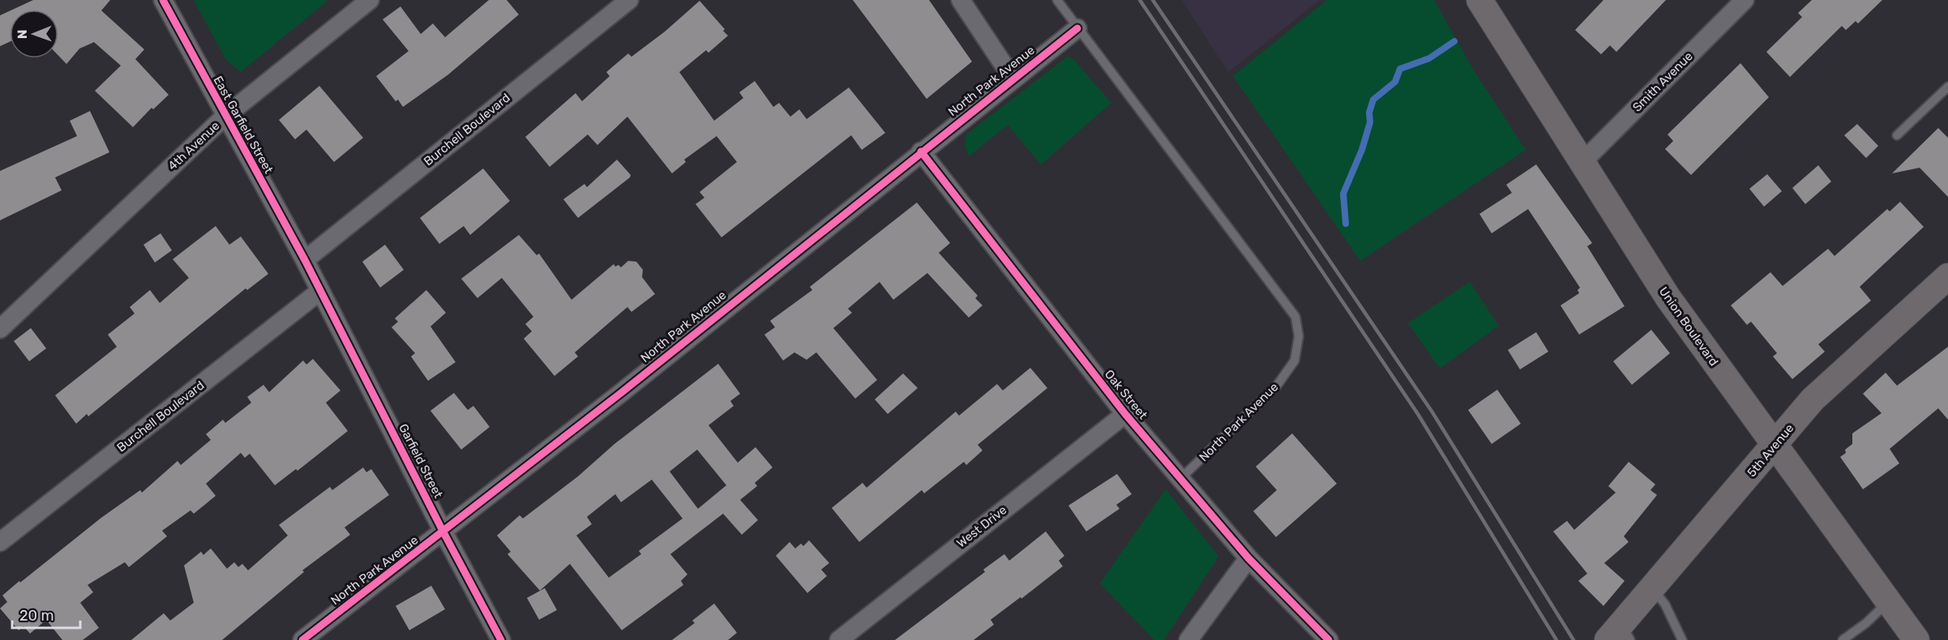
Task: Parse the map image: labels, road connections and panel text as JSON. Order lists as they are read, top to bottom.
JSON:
{
  "streets": {
    "main road": ["Union Boulevard", "5th Avenue"],
    "street": [
      "North Park Avenue",
      "Smith Avenue",
      "East Garfield Street",
      "Burchell Boulevard",
      "4th Avenue",
      "Oak Street",
      "Garfield Street",
      "West Drive"
    ]
  },
  "crossings": [
    ["North Park Avenue", "Oak Street"],
    ["North Park Avenue", "Garfield Street"],
    ["Smith Avenue", "Union Boulevard"],
    ["East Garfield Street", "Burchell Boulevard"],
    ["East Garfield Street", "4th Avenue"],
    ["East Garfield Street", "Garfield Street"],
    ["Burchell Boulevard", "Garfield Street"],
    ["Union Boulevard", "5th Avenue"],
    ["Oak Street", "West Drive"]
  ],
  "scale_bar": "20 m",
  "north": "left"
}
